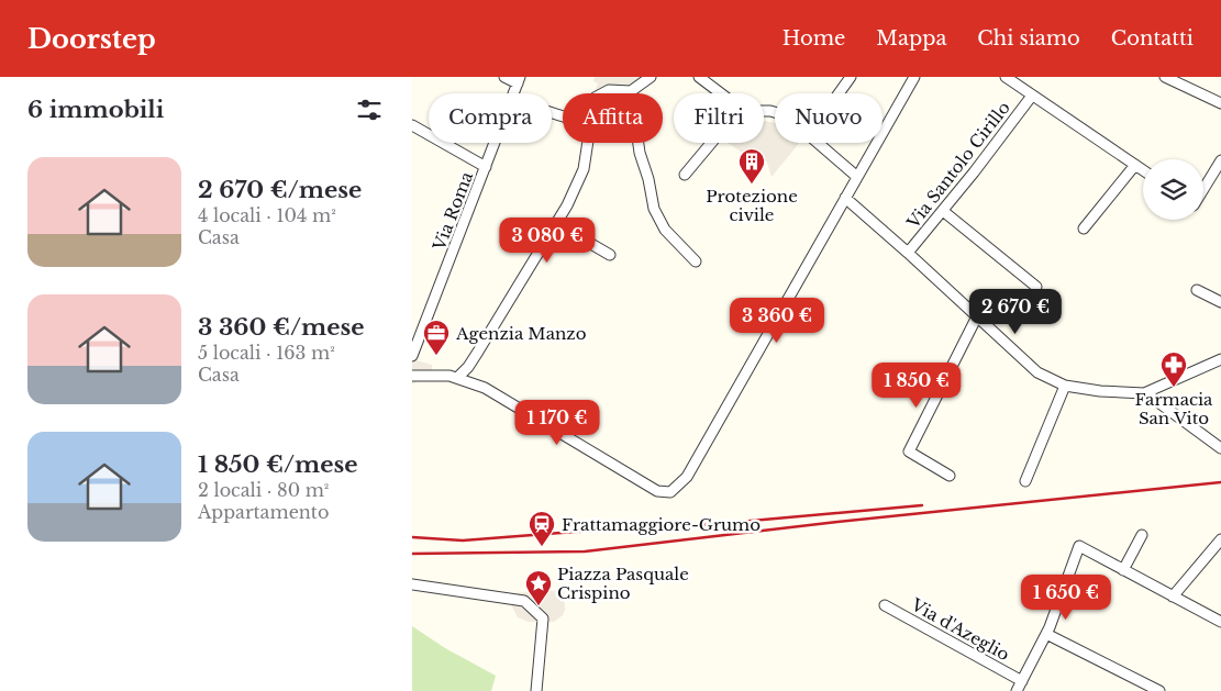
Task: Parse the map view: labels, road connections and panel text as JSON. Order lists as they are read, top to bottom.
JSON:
{
  "streets": {
    "street": ["Via Santolo Cirillo", "Via Roma", "Via d'Azeglio"]
  },
  "places": {
    "building": ["Protezione civile"],
    "office": ["Agenzia Manzo"],
    "pharmacy": ["Farmacia San Vito"],
    "station": ["Frattamaggiore-Grumo"],
    "place": ["Piazza Pasquale Crispino"]
  },
  "page": {
    "header": "Doorstep",
    "nav": [
      "Home",
      "Mappa",
      "Chi siamo",
      "Contatti"
    ],
    "heading": "6 immobili",
    "chip": [
      "Compra",
      "Affitta",
      "Filtri",
      "Nuovo"
    ],
    "list": [
      {
        "name": "2 670 €/mese",
        "note": "4 locali · 104 m² · Casa"
      },
      {
        "name": "3 360 €/mese",
        "note": "5 locali · 163 m² · Casa"
      },
      {
        "name": "1 850 €/mese",
        "note": "2 locali · 80 m² · Appartamento"
      }
    ],
    "price": [
      "3 080 €",
      "2 670 €",
      "3 360 €",
      "1 850 €",
      "1 170 €",
      "1 650 €"
    ]
  }
}
